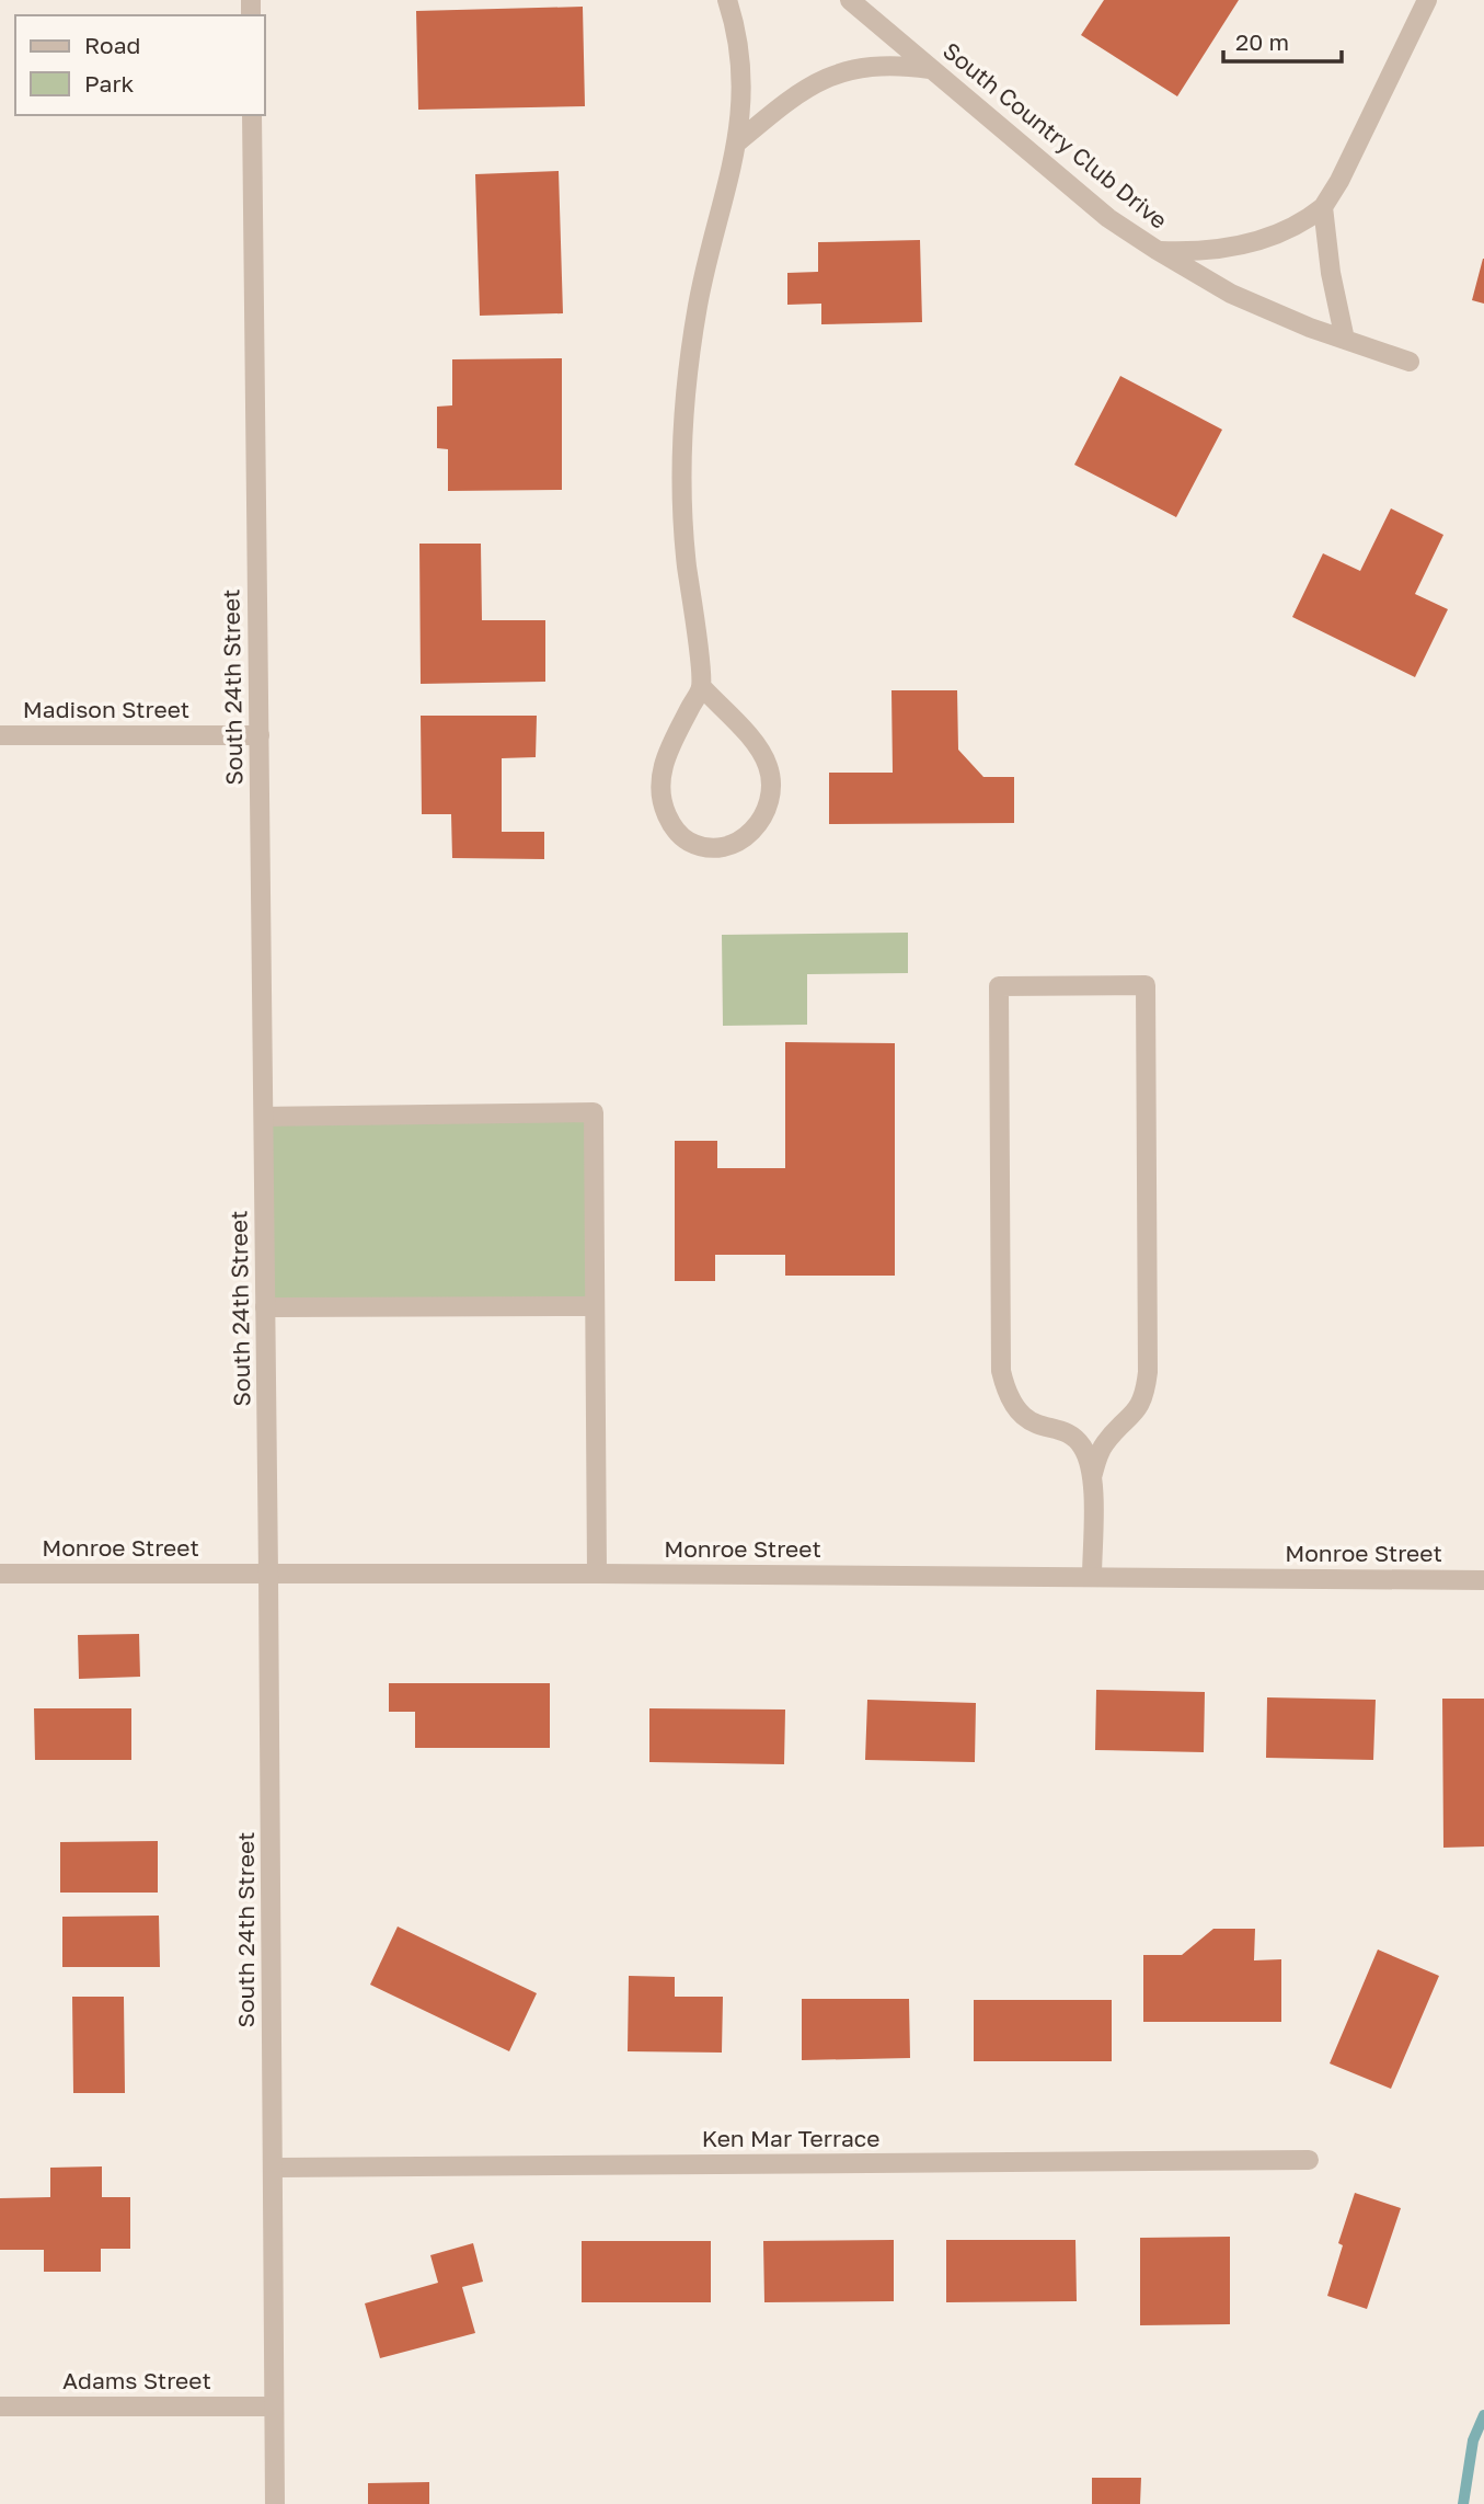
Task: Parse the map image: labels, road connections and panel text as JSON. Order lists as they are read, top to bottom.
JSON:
{
  "streets": {
    "street": [
      "South Country Club Drive",
      "South 24th Street",
      "Madison Street",
      "Monroe Street",
      "Ken Mar Terrace",
      "Adams Street"
    ]
  },
  "crossings": [
    ["South 24th Street", "Madison Street"],
    ["South 24th Street", "Monroe Street"],
    ["South 24th Street", "Ken Mar Terrace"],
    ["South 24th Street", "Adams Street"]
  ],
  "legend": ["Road", "Park"],
  "scale_bar": "20 m"
}
